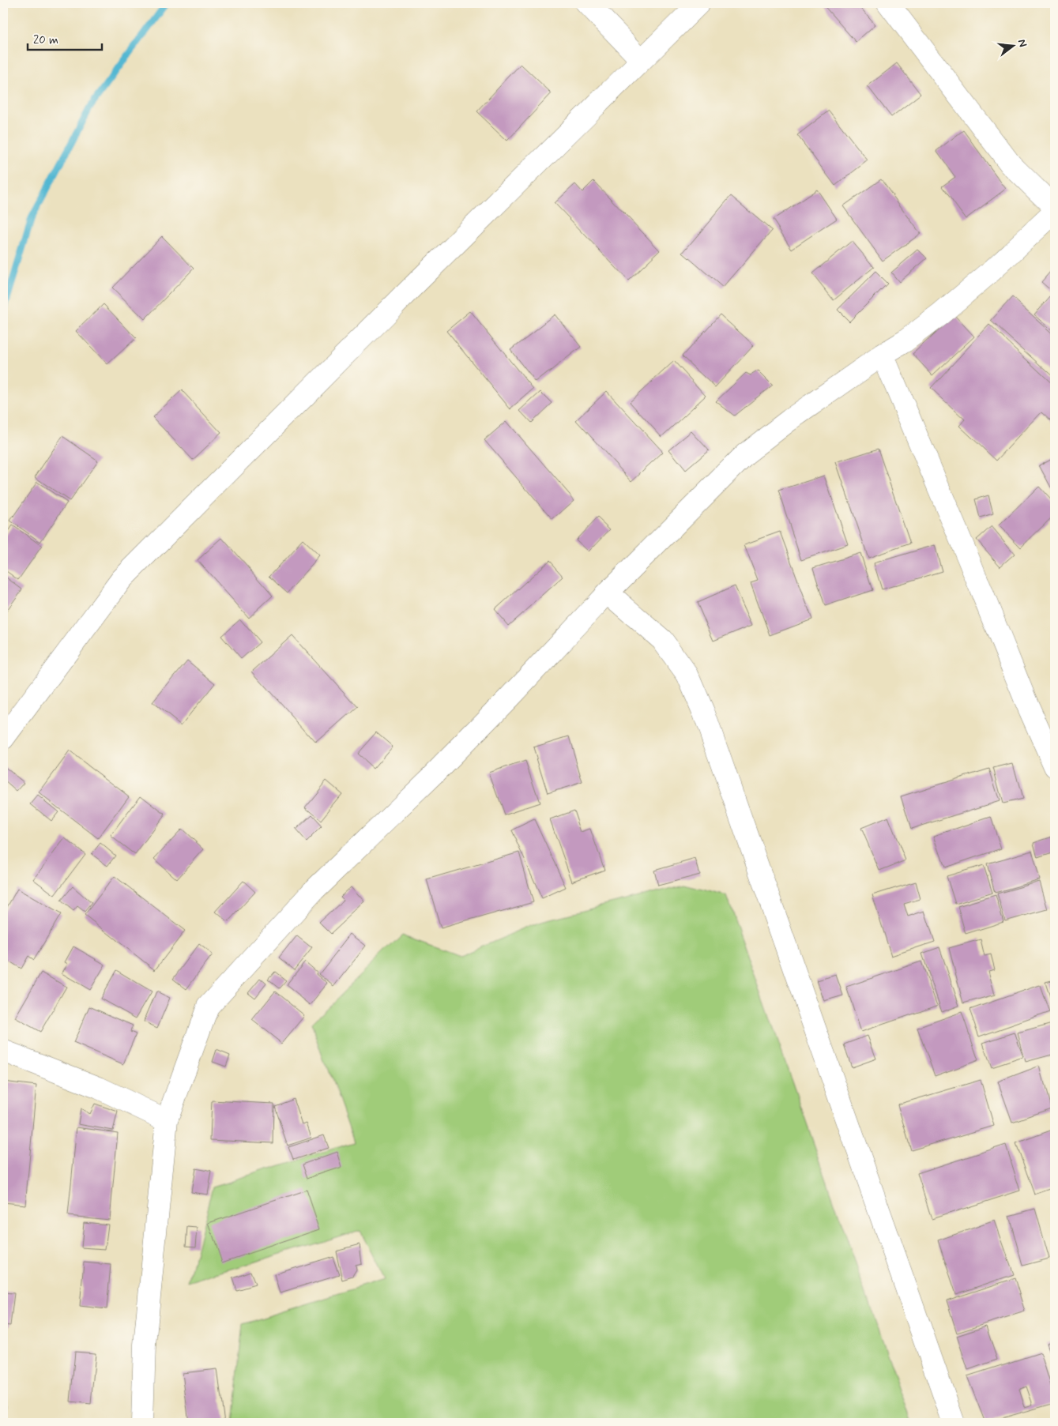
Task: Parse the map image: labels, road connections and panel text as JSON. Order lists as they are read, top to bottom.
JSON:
{
  "scale_bar": "20 m",
  "north": "right"
}
